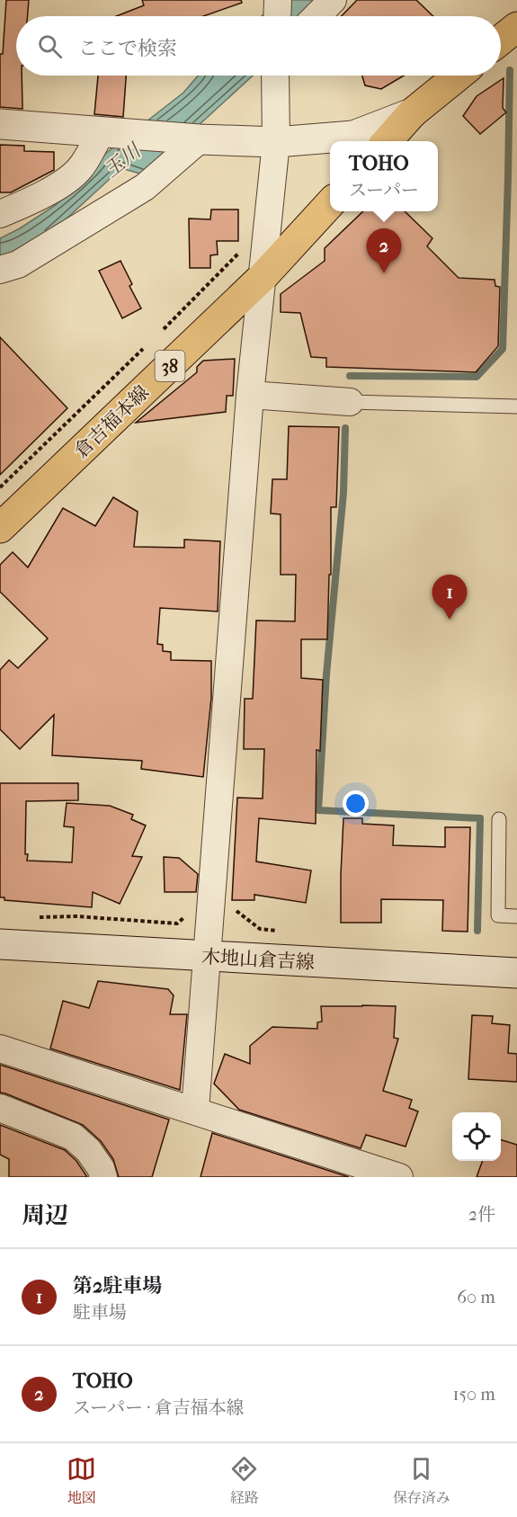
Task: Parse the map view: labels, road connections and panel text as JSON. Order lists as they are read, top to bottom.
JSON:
{
  "streets": {
    "main road": ["38", "倉吉福本線", "木地山倉吉線"]
  },
  "water": ["玉川"],
  "page": {
    "search": "ここで検索",
    "popup": ["TOHO", "スーパー"],
    "pins": ["2", "1"],
    "heading": ["周辺", "2件"],
    "list": [
      {
        "mark": "1",
        "name": "第2駐車場",
        "note": "駐車場",
        "value": "60 m"
      },
      {
        "mark": "2",
        "name": "TOHO",
        "note": "スーパー · 倉吉福本線",
        "value": "150 m"
      }
    ],
    "nav": ["地図", "経路", "保存済み"]
  }
}
